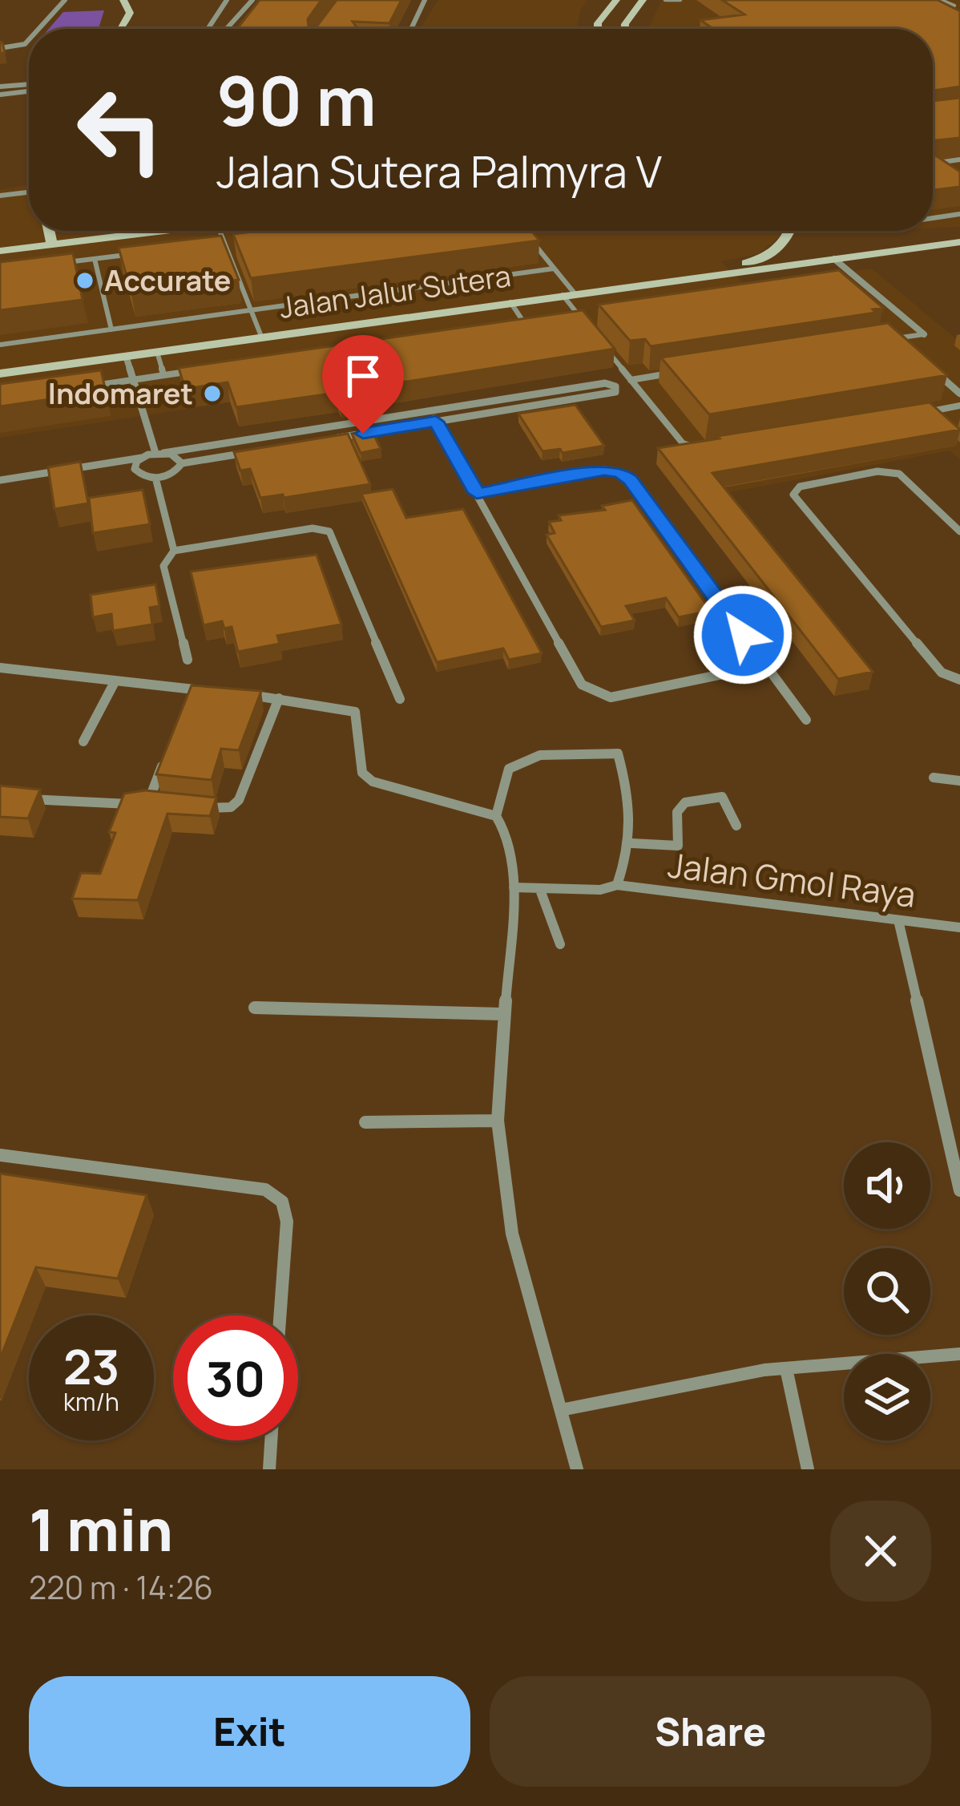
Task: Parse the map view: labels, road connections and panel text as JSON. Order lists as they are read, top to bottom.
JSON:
{
  "streets": {
    "main road": ["Jalan Jalur Sutera"],
    "street": ["Jalan Gmol Raya"]
  },
  "places": ["Accurate", "Indomaret"],
  "page": {
    "turn": ["90 m", "Jalan Sutera Palmyra V"],
    "speed": "23 km/h",
    "limit": "30",
    "heading": ["1 min", "220 m · 14:26"],
    "buttons": ["Exit", "Share"]
  }
}
